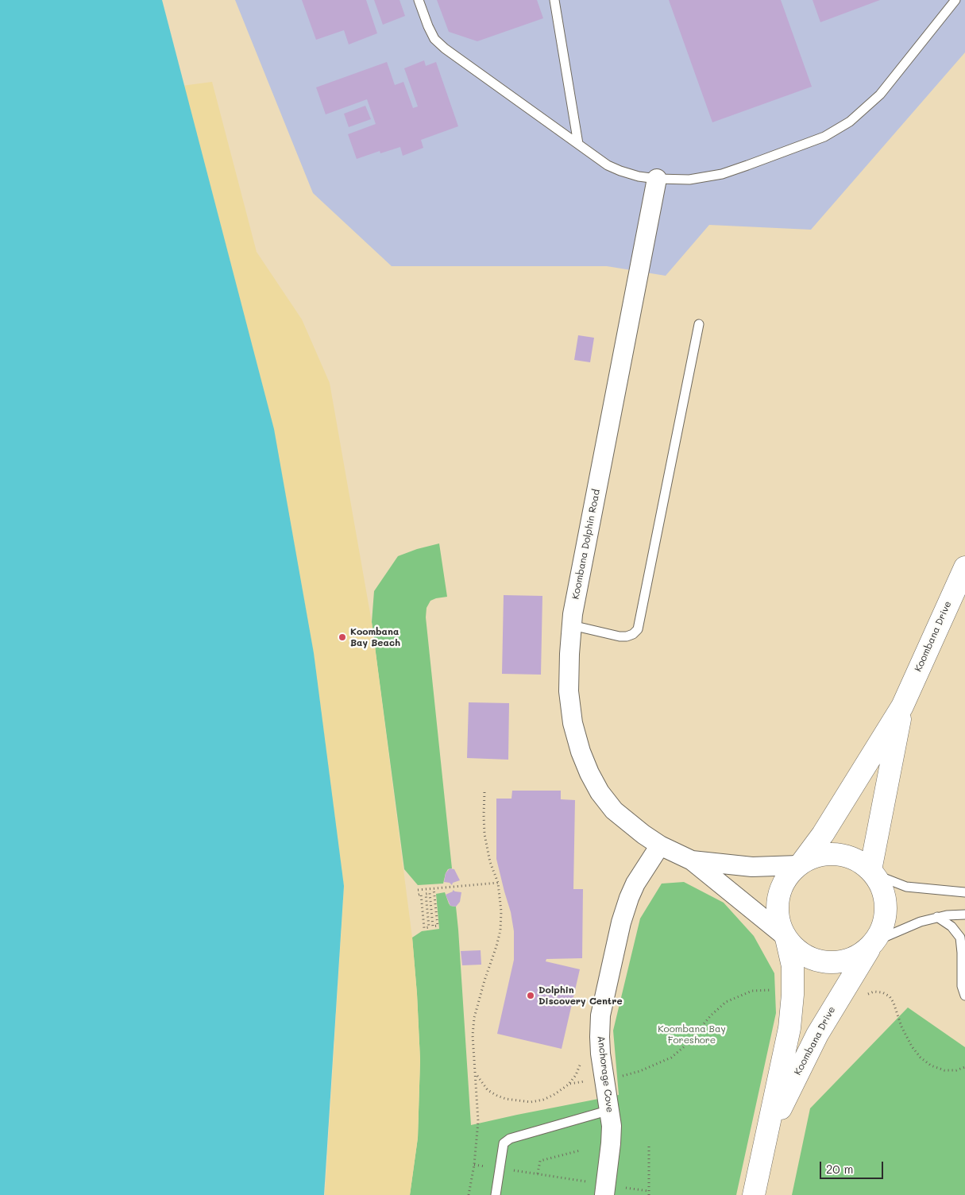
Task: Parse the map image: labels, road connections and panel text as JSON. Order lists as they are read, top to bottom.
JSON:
{
  "streets": {
    "main road": ["Koombana Drive"],
    "street": ["Koombana Dolphin Road", "Anchorage Cove"]
  },
  "crossings": [
    ["Koombana Dolphin Road", "Koombana Drive"],
    ["Koombana Dolphin Road", "Anchorage Cove"]
  ],
  "parks": ["Koombana Bay Foreshore"],
  "places": ["Koombana Bay Beach", "Dolphin Discovery Centre"],
  "scale_bar": "20 m"
}
